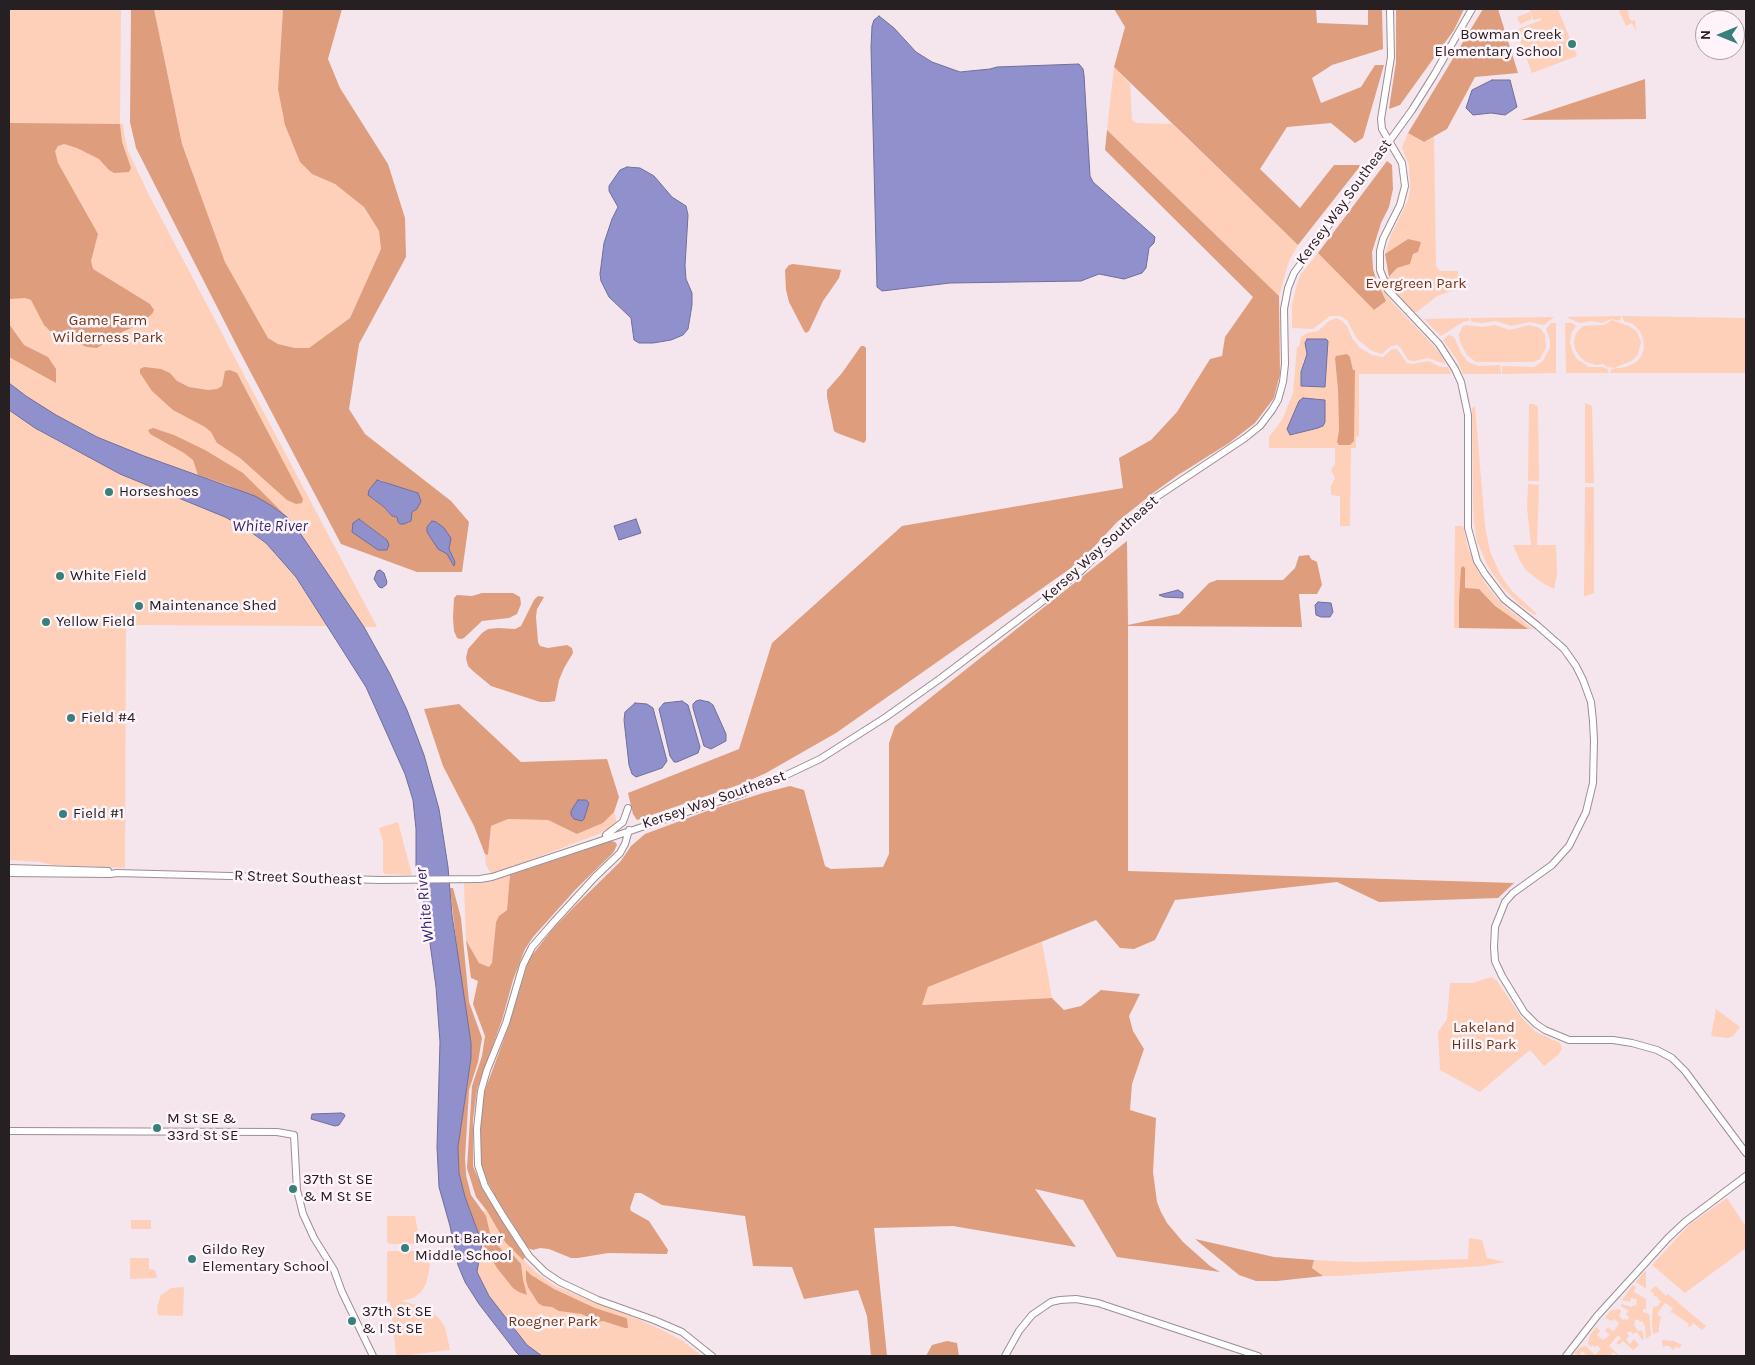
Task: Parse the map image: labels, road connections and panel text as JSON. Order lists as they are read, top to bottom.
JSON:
{
  "streets": {
    "street": ["Kersey Way Southeast", "R Street Southeast"]
  },
  "crossings": [
    ["Kersey Way Southeast", "R Street Southeast"]
  ],
  "water": ["White River"],
  "parks": [
    "Evergreen Park",
    "Game Farm Wilderness Park",
    "Lakeland Hills Park",
    "Roegner Park"
  ],
  "places": [
    "Bowman Creek Elementary School",
    "Horseshoes",
    "White Field",
    "Maintenance Shed",
    "Yellow Field",
    "Field #4",
    "Field #1",
    "M St SE & 33rd St SE",
    "37th St SE & M St SE",
    "Mount Baker Middle School",
    "Gildo Rey Elementary School",
    "37th St SE & I St SE"
  ],
  "north": "left"
}
